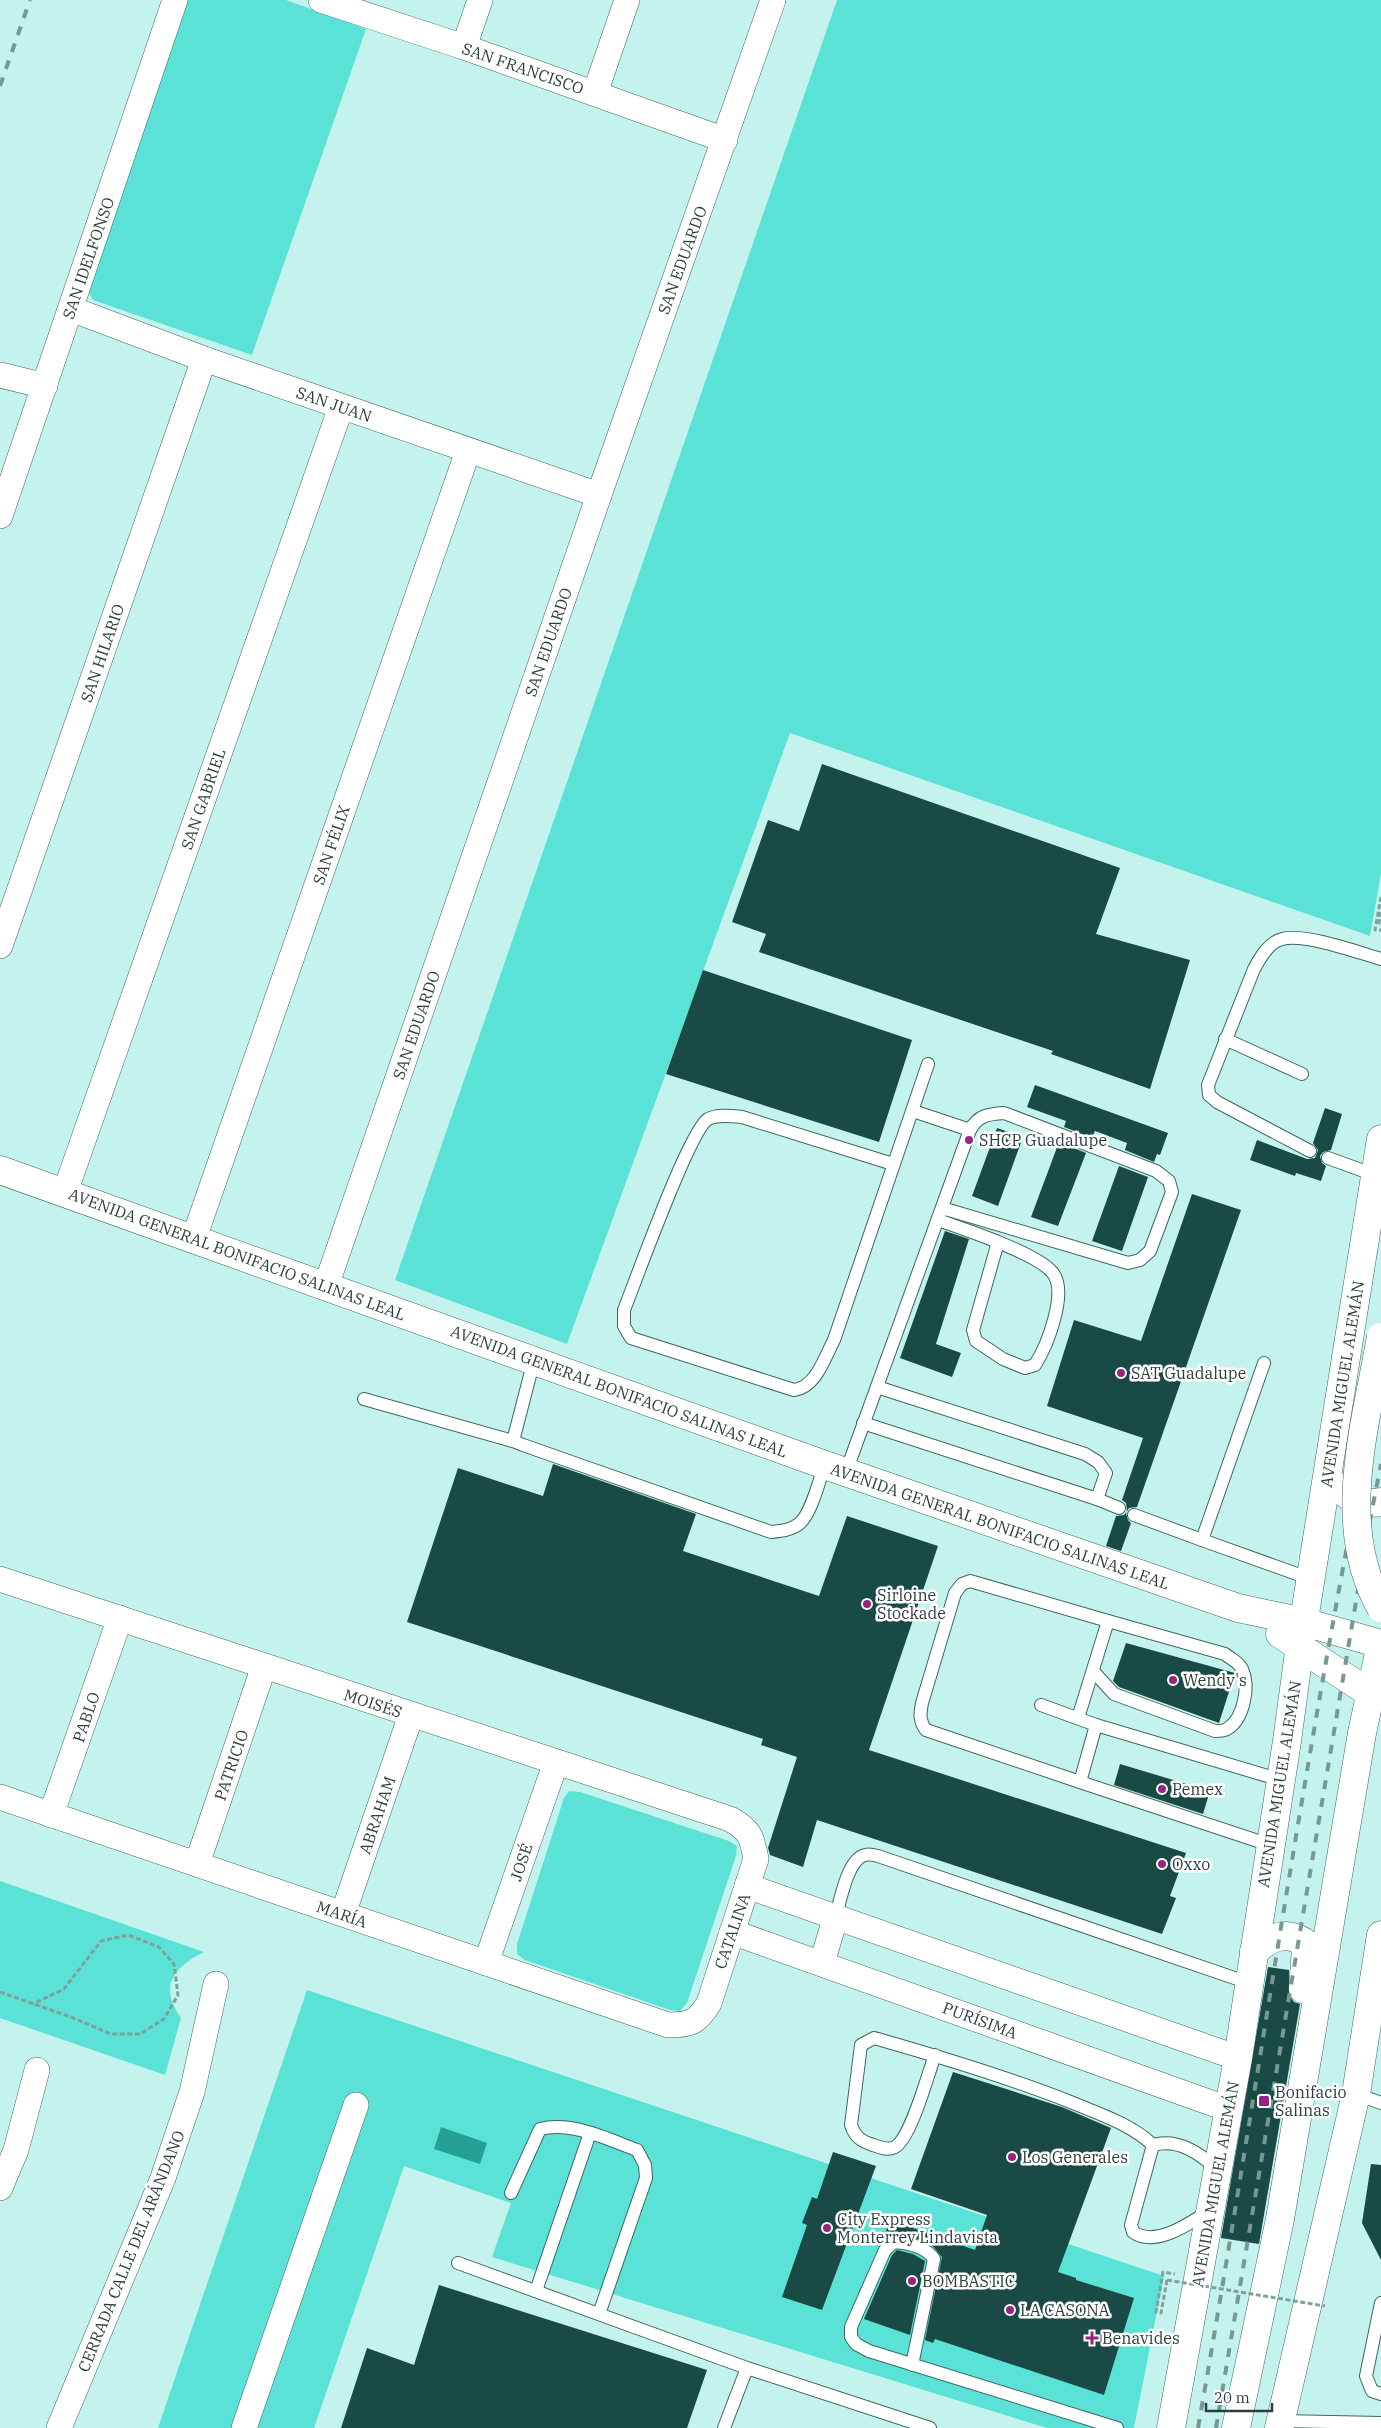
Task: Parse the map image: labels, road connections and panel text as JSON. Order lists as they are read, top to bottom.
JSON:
{
  "streets": {
    "main road": ["AVENIDA GENERAL BONIFACIO SALINAS LEAL", "AVENIDA MIGUEL ALEMÁN"],
    "street": [
      "SAN FRANCISCO",
      "SAN IDELFONSO",
      "SAN EDUARDO",
      "SAN JUAN",
      "SAN HILARIO",
      "SAN GABRIEL",
      "SAN FÉLIX",
      "MOISÉS",
      "PABLO",
      "PATRICIO",
      "ABRAHAM",
      "JOSÉ",
      "MARÍA",
      "CATALINA",
      "PURÍSIMA",
      "CERRADA CALLE DEL ARÁNDANO"
    ]
  },
  "crossings": [
    ["SAN FRANCISCO", "SAN EDUARDO"],
    ["SAN IDELFONSO", "SAN JUAN"],
    ["SAN EDUARDO", "SAN JUAN"],
    ["SAN EDUARDO", "AVENIDA GENERAL BONIFACIO SALINAS LEAL"],
    ["SAN JUAN", "SAN HILARIO"],
    ["SAN JUAN", "SAN GABRIEL"],
    ["SAN JUAN", "SAN FÉLIX"],
    ["SAN GABRIEL", "AVENIDA GENERAL BONIFACIO SALINAS LEAL"],
    ["SAN FÉLIX", "AVENIDA GENERAL BONIFACIO SALINAS LEAL"],
    ["AVENIDA GENERAL BONIFACIO SALINAS LEAL", "AVENIDA MIGUEL ALEMÁN"],
    ["AVENIDA MIGUEL ALEMÁN", "PURÍSIMA"],
    ["MOISÉS", "PABLO"],
    ["MOISÉS", "PATRICIO"],
    ["MOISÉS", "ABRAHAM"],
    ["MOISÉS", "JOSÉ"],
    ["MOISÉS", "CATALINA"],
    ["PABLO", "MARÍA"],
    ["PATRICIO", "MARÍA"],
    ["ABRAHAM", "MARÍA"],
    ["JOSÉ", "MARÍA"],
    ["MARÍA", "CATALINA"],
    ["CATALINA", "PURÍSIMA"]
  ],
  "places": {
    "other": [
      "SHCP Guadalupe",
      "SAT Guadalupe",
      "Sirloine Stockade",
      "Wendy's",
      "Pemex",
      "Oxxo",
      "Los Generales",
      "City Express Monterrey Lindavista",
      "BOMBASTIC",
      "LA CASONA"
    ],
    "transit": ["Bonifacio Salinas"],
    "health": ["Benavides"]
  },
  "scale_bar": "20 m"
}
